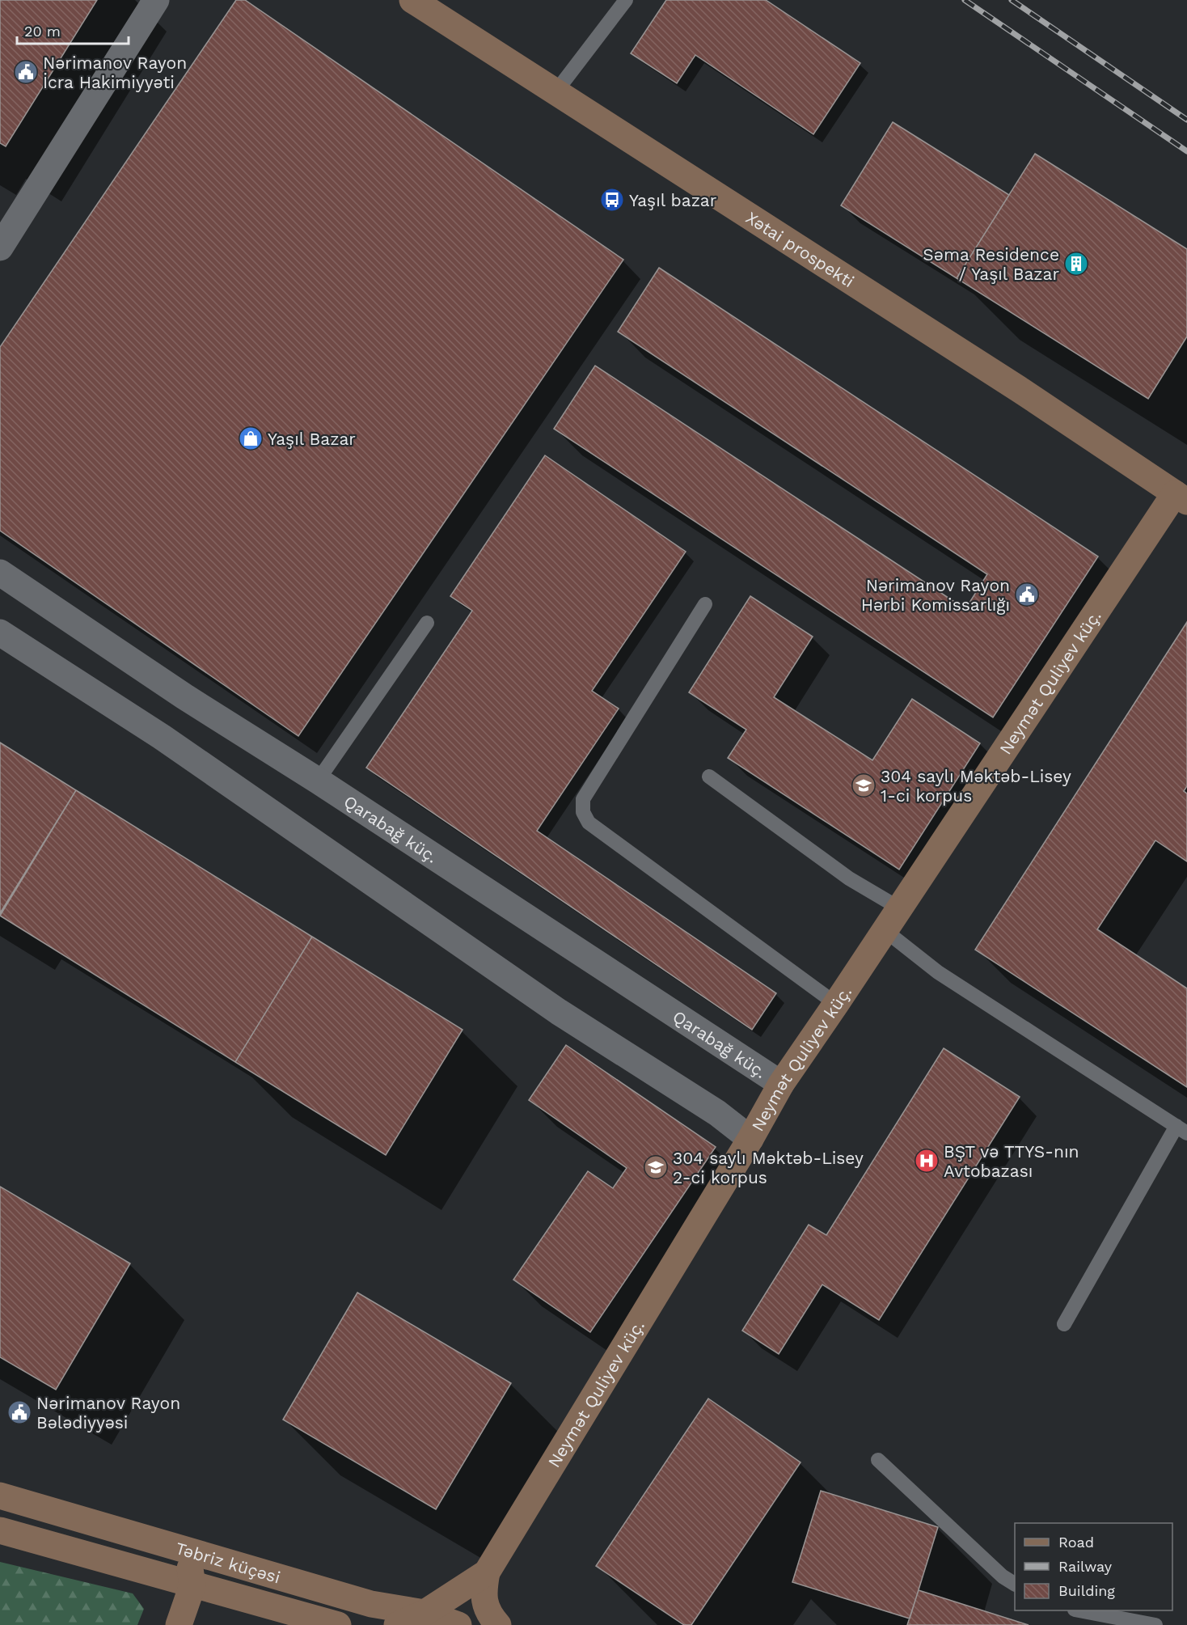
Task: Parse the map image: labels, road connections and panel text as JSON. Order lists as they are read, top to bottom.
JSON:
{
  "streets": {
    "main road": ["Xətai prospekti", "Neymət Quliyev küç.", "Təbriz küçəsi"],
    "street": ["Qarabağ küç."]
  },
  "crossings": [
    ["Xətai prospekti", "Neymət Quliyev küç."],
    ["Neymət Quliyev küç.", "Qarabağ küç."],
    ["Neymət Quliyev küç.", "Təbriz küçəsi"]
  ],
  "places": {
    "public building": ["Nərimanov Rayon İcra Hakimiyyəti", "Nərimanov Rayon Hərbi Komissarlığı", "Nərimanov Rayon Bələdiyyəsi"],
    "bus stop": ["Yaşıl bazar"],
    "building": ["Səma Residence / Yaşıl Bazar"],
    "shop": ["Yaşıl Bazar"],
    "school or university": ["304 saylı Məktəb-Lisey 1-ci korpus", "304 saylı Məktəb-Lisey 2-ci korpus"],
    "hospital": ["BŞT və TTYS-nın Avtobazası"]
  },
  "legend": ["Road", "Railway", "Building"],
  "scale_bar": "20 m"
}
